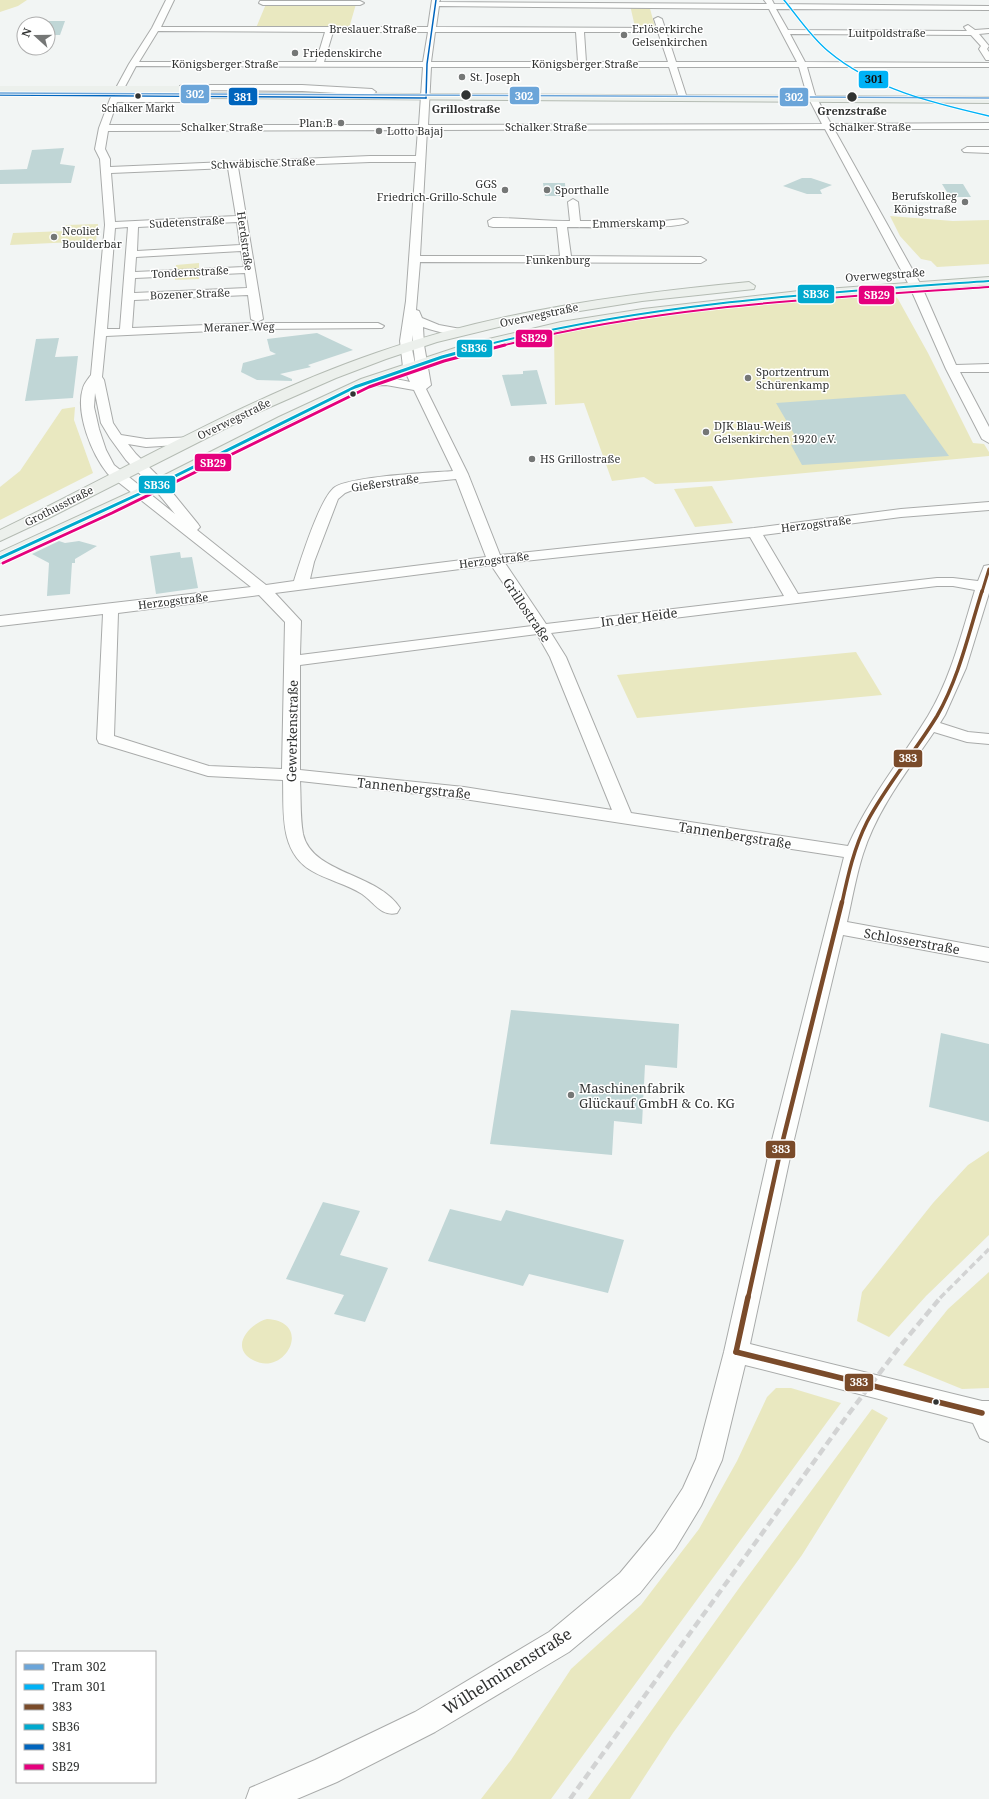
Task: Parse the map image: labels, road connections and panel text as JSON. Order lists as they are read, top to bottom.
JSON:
{
  "streets": {
    "main road": ["Overwegstraße", "Grothusstraße"],
    "street": [
      "Breslauer Straße",
      "Luitpoldstraße",
      "Königsberger Straße",
      "Schalker Straße",
      "Schwäbische Straße",
      "Sudetenstraße",
      "Emmerskamp",
      "Herdstraße",
      "Funkenburg",
      "Tondernstraße",
      "Bozener Straße",
      "Meraner Weg",
      "Gießerstraße",
      "Herzogstraße",
      "Grillostraße",
      "In der Heide",
      "Gewerkenstraße",
      "Tannenbergstraße",
      "Schlosserstraße",
      "Wilhelminenstraße"
    ]
  },
  "crossings": [
    ["Breslauer Straße", "Grillostraße"],
    ["Königsberger Straße", "Grillostraße"],
    ["Schalker Straße", "Grillostraße"],
    ["Schalker Straße", "Gewerkenstraße"],
    ["Schwäbische Straße", "Herdstraße"],
    ["Schwäbische Straße", "Grillostraße"],
    ["Schwäbische Straße", "Gewerkenstraße"],
    ["Sudetenstraße", "Herdstraße"],
    ["Herdstraße", "Tondernstraße"],
    ["Herdstraße", "Bozener Straße"],
    ["Funkenburg", "Grillostraße"],
    ["Overwegstraße", "Grothusstraße"],
    ["Overwegstraße", "Grillostraße"],
    ["Overwegstraße", "Gewerkenstraße"],
    ["Meraner Weg", "Gewerkenstraße"],
    ["Gießerstraße", "Herzogstraße"],
    ["Gießerstraße", "Grillostraße"],
    ["Grothusstraße", "Gewerkenstraße"],
    ["Herzogstraße", "Grillostraße"],
    ["Herzogstraße", "Gewerkenstraße"],
    ["Herzogstraße", "Tannenbergstraße"],
    ["Grillostraße", "In der Heide"],
    ["Grillostraße", "Tannenbergstraße"],
    ["In der Heide", "Gewerkenstraße"],
    ["In der Heide", "Wilhelminenstraße"],
    ["Gewerkenstraße", "Tannenbergstraße"],
    ["Tannenbergstraße", "Wilhelminenstraße"],
    ["Schlosserstraße", "Wilhelminenstraße"]
  ],
  "places": [
    "Erlöserkirche Gelsenkirchen",
    "Friedenskirche",
    "St. Joseph",
    "Grillostraße",
    "Schalker Markt",
    "Grenzstraße",
    "Plan:B",
    "Lotto Bajaj",
    "GGS Friedrich-Grillo-Schule",
    "Sporthalle",
    "Berufskolleg Königstraße",
    "Neoliet Boulderbar",
    "Sportzentrum Schürenkamp",
    "DJK Blau-Weiß Gelsenkirchen 1920 e.V.",
    "HS Grillostraße",
    "Maschinenfabrik Glückauf GmbH & Co. KG"
  ],
  "lines": [
    "tram line 301",
    "transit line 381",
    "tram line 302",
    "transit line SB36",
    "transit line SB29",
    "transit line 383"
  ],
  "legend": [
    "Tram 302",
    "Tram 301",
    "383",
    "SB36",
    "381",
    "SB29"
  ],
  "north": "left"
}
